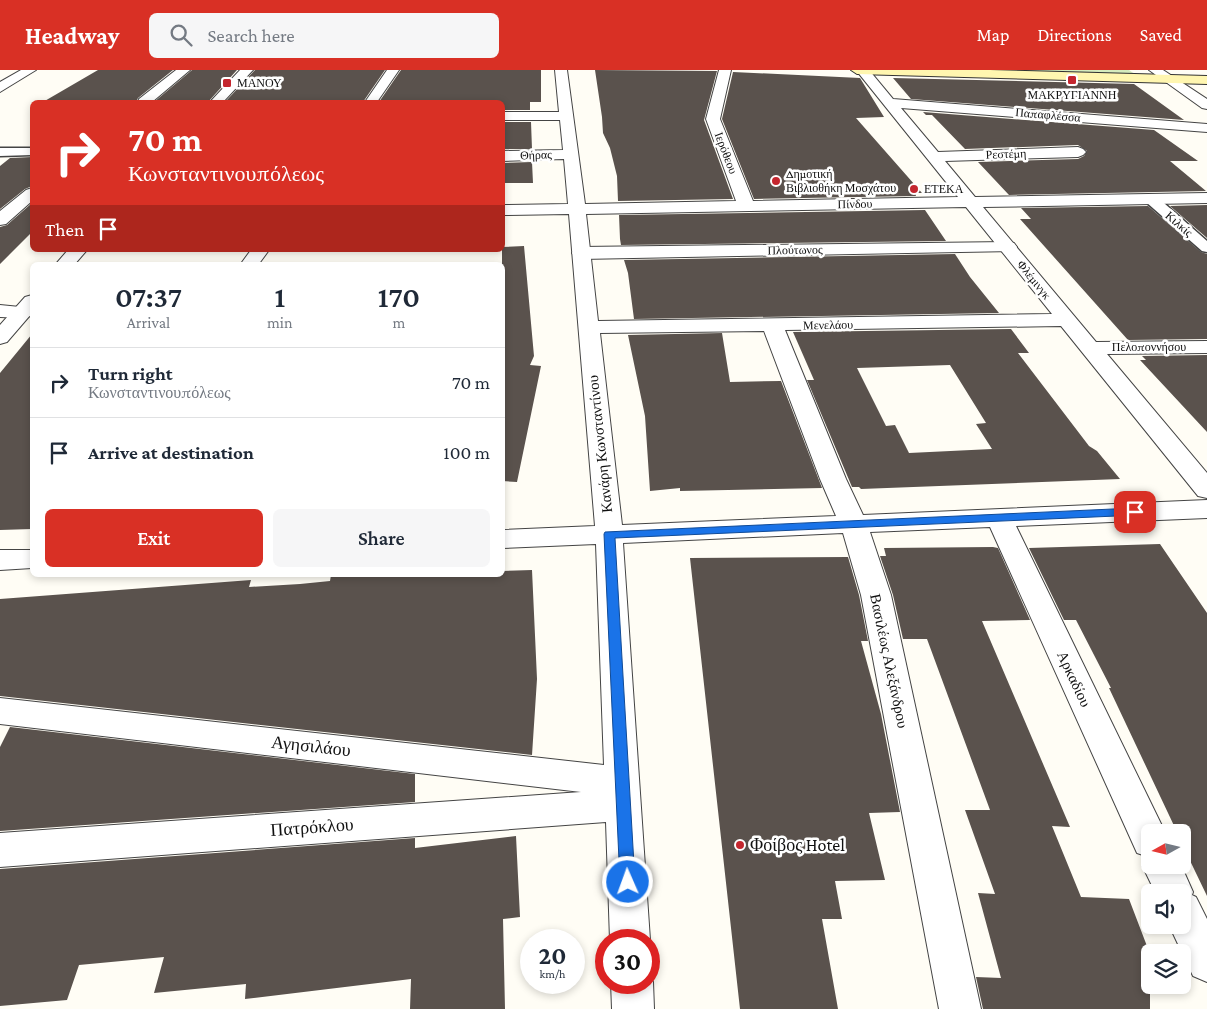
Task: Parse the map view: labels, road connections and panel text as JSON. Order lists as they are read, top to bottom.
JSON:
{
  "streets": {
    "street": [
      "Παπαφλέσσα",
      "Ιερόθεου",
      "Ρεστέμη",
      "Θήρας",
      "Πίνδου",
      "Πλούτωνος",
      "Φλέμινγκ",
      "Μενελάου",
      "Πελοποννήσου",
      "Κανάρη Κωνσταντίνου",
      "Βασιλέως Αλεξάνδρου",
      "Αρκαδίου",
      "Αγησιλάου",
      "Πατρόκλου"
    ],
    "lane": ["Κιλκίς"]
  },
  "crossings": [
    ["Παπαφλέσσα", "Φλέμινγκ"],
    ["Ιερόθεου", "Πίνδου"],
    ["Ρεστέμη", "Φλέμινγκ"],
    ["Θήρας", "Κανάρη Κωνσταντίνου"],
    ["Πίνδου", "Κιλκίς"],
    ["Πίνδου", "Φλέμινγκ"],
    ["Πίνδου", "Κανάρη Κωνσταντίνου"],
    ["Πλούτωνος", "Φλέμινγκ"],
    ["Πλούτωνος", "Κανάρη Κωνσταντίνου"],
    ["Φλέμινγκ", "Μενελάου"],
    ["Φλέμινγκ", "Πελοποννήσου"],
    ["Μενελάου", "Κανάρη Κωνσταντίνου"],
    ["Μενελάου", "Βασιλέως Αλεξάνδρου"],
    ["Κανάρη Κωνσταντίνου", "Αγησιλάου"],
    ["Κανάρη Κωνσταντίνου", "Πατρόκλου"],
    ["Αγησιλάου", "Πατρόκλου"]
  ],
  "places": {
    "transit": ["ΜΑΚΡΥΓΙΑΝΝΗ", "ΜΑΝΟΥ"],
    "other": ["Δημοτική Βιβλιοθήκη Μοσχάτου", "ΕΤΕΚΑ", "Φοίβος Hotel"]
  },
  "north": "left",
  "page": {
    "header": "Headway",
    "search": "Search here",
    "nav": ["Map", "Directions", "Saved"],
    "turn": ["70 m", "Κωνσταντινουπόλεως"],
    "then": "Then",
    "eta": [
      "07:37",
      "Arrival",
      "1",
      "min",
      "170",
      "m"
    ],
    "list": [
      {
        "name": "Turn right",
        "note": "Κωνσταντινουπόλεως",
        "value": "70 m"
      },
      {
        "name": "Arrive at destination",
        "value": "100 m"
      }
    ],
    "buttons": ["Exit", "Share"],
    "speed": "20 km/h",
    "limit": "30"
  }
}
